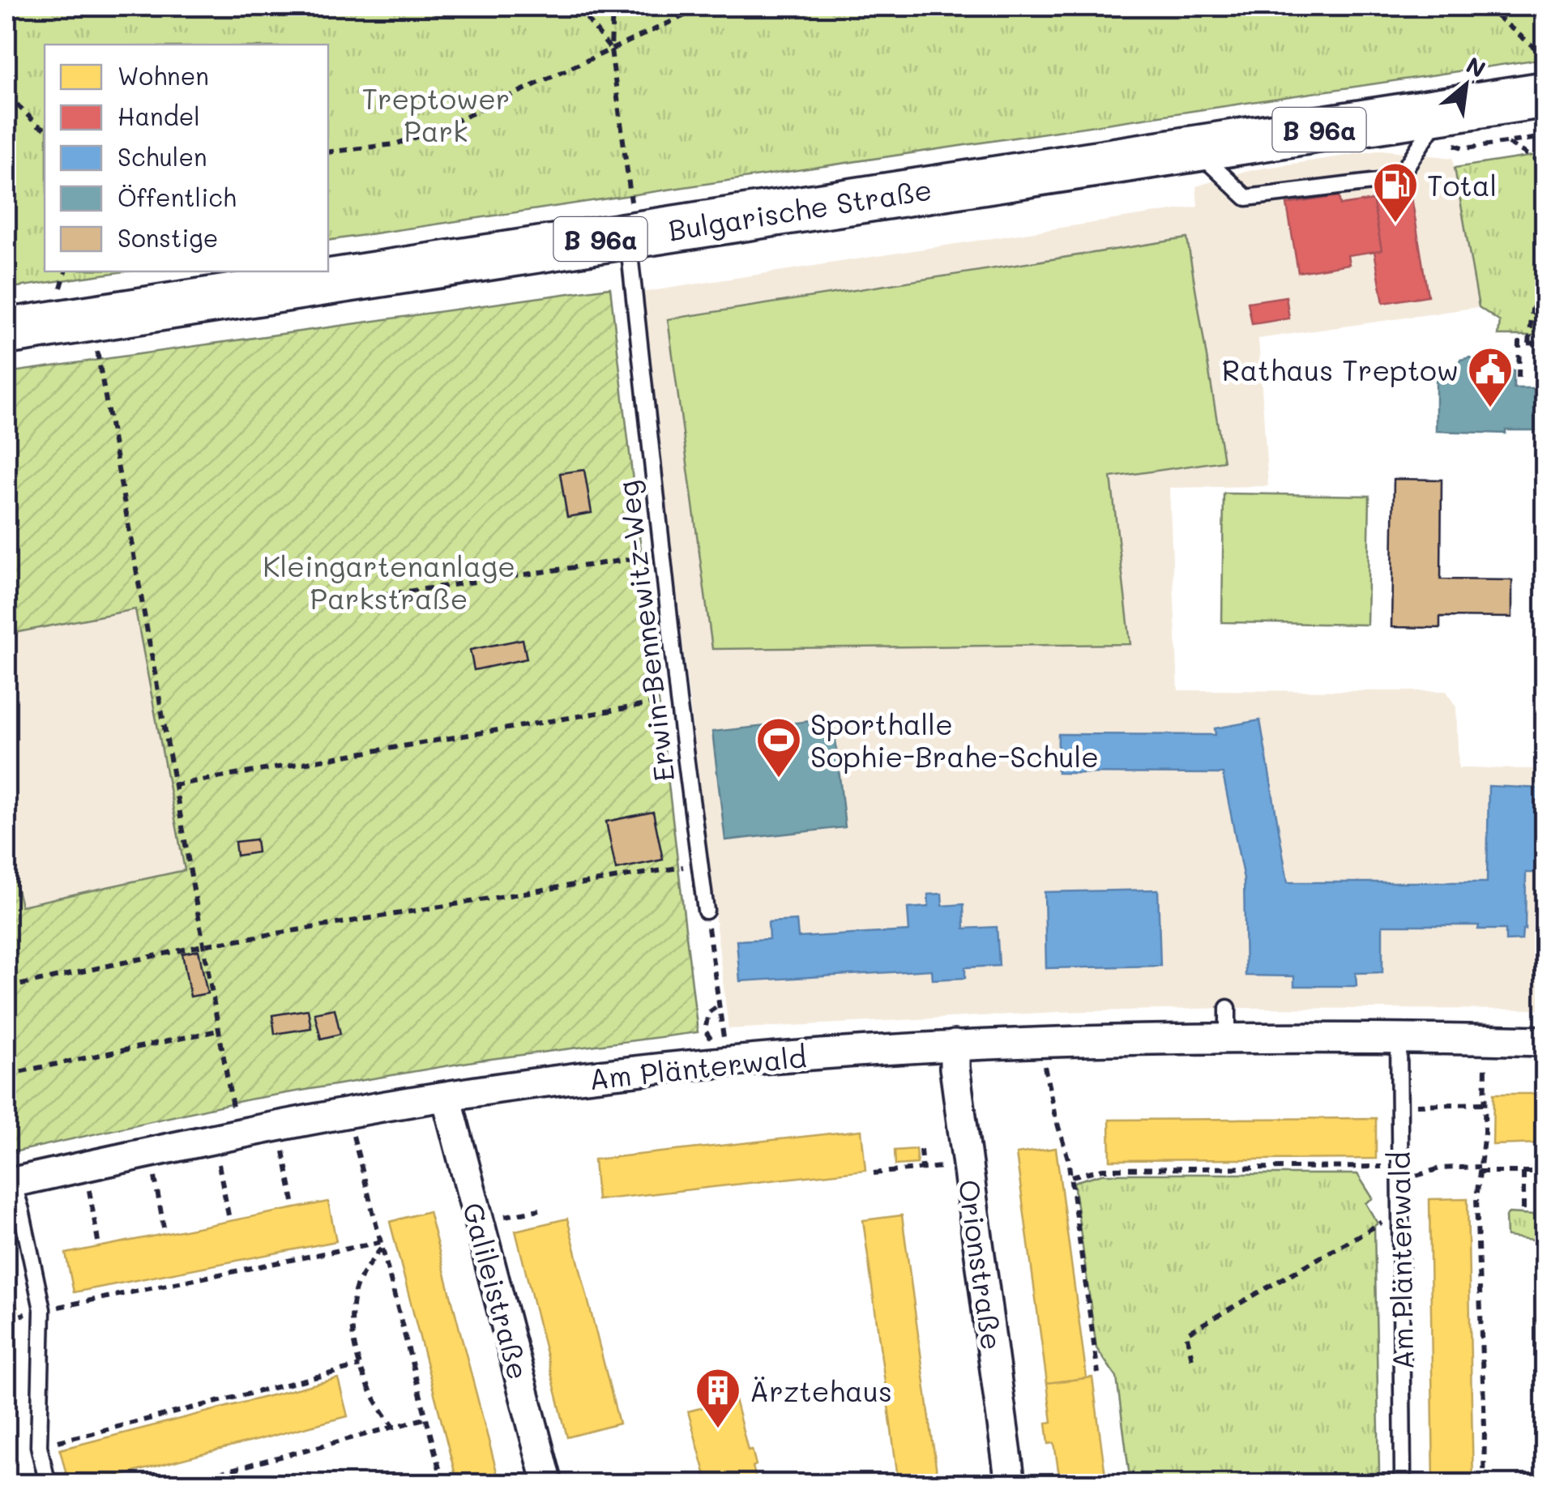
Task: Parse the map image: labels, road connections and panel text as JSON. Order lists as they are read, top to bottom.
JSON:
{
  "streets": {
    "main road": ["B 96a", "Bulgarische Straße"],
    "street": ["Am Plänterwald", "Orionstraße", "Galileistraße"],
    "lane": ["Erwin-Bennewitz-Weg"]
  },
  "crossings": [
    ["Bulgarische Straße", "Erwin-Bennewitz-Weg"],
    ["Am Plänterwald", "Orionstraße"],
    ["Am Plänterwald", "Galileistraße"]
  ],
  "parks": ["Treptower Park", "Kleingartenanlage Parkstraße"],
  "places": {
    "fuel station": ["Total"],
    "public building": ["Rathaus Treptow"],
    "sports": ["Sporthalle Sophie-Brahe-Schule"],
    "building": ["Ärztehaus"]
  },
  "legend": [
    "Wohnen",
    "Handel",
    "Schulen",
    "Öffentlich",
    "Sonstige"
  ],
  "north": "top right"
}
